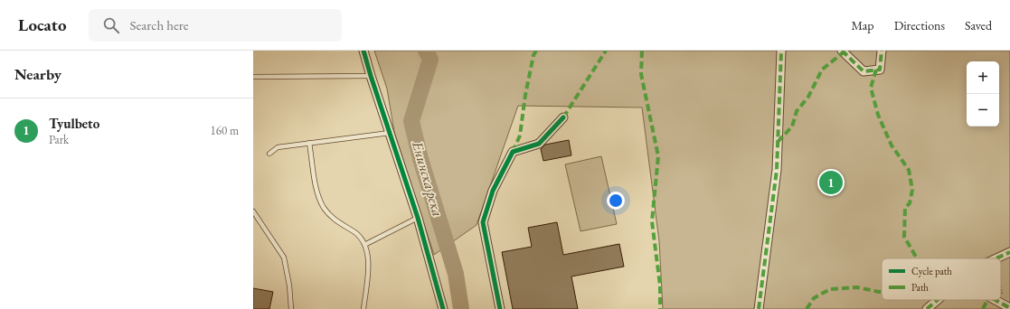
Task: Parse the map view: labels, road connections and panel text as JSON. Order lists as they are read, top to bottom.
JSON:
{
  "water": ["Енинска река"],
  "legend": ["Cycle path", "Path"],
  "page": {
    "header": "Locato",
    "search": "Search here",
    "nav": ["Map", "Directions", "Saved"],
    "heading": "Nearby",
    "map_buttons": ["+", "−"],
    "list": [
      {
        "mark": "1",
        "name": "Tyulbeto",
        "note": "Park",
        "value": "160 m"
      }
    ],
    "pins": "1"
  }
}
